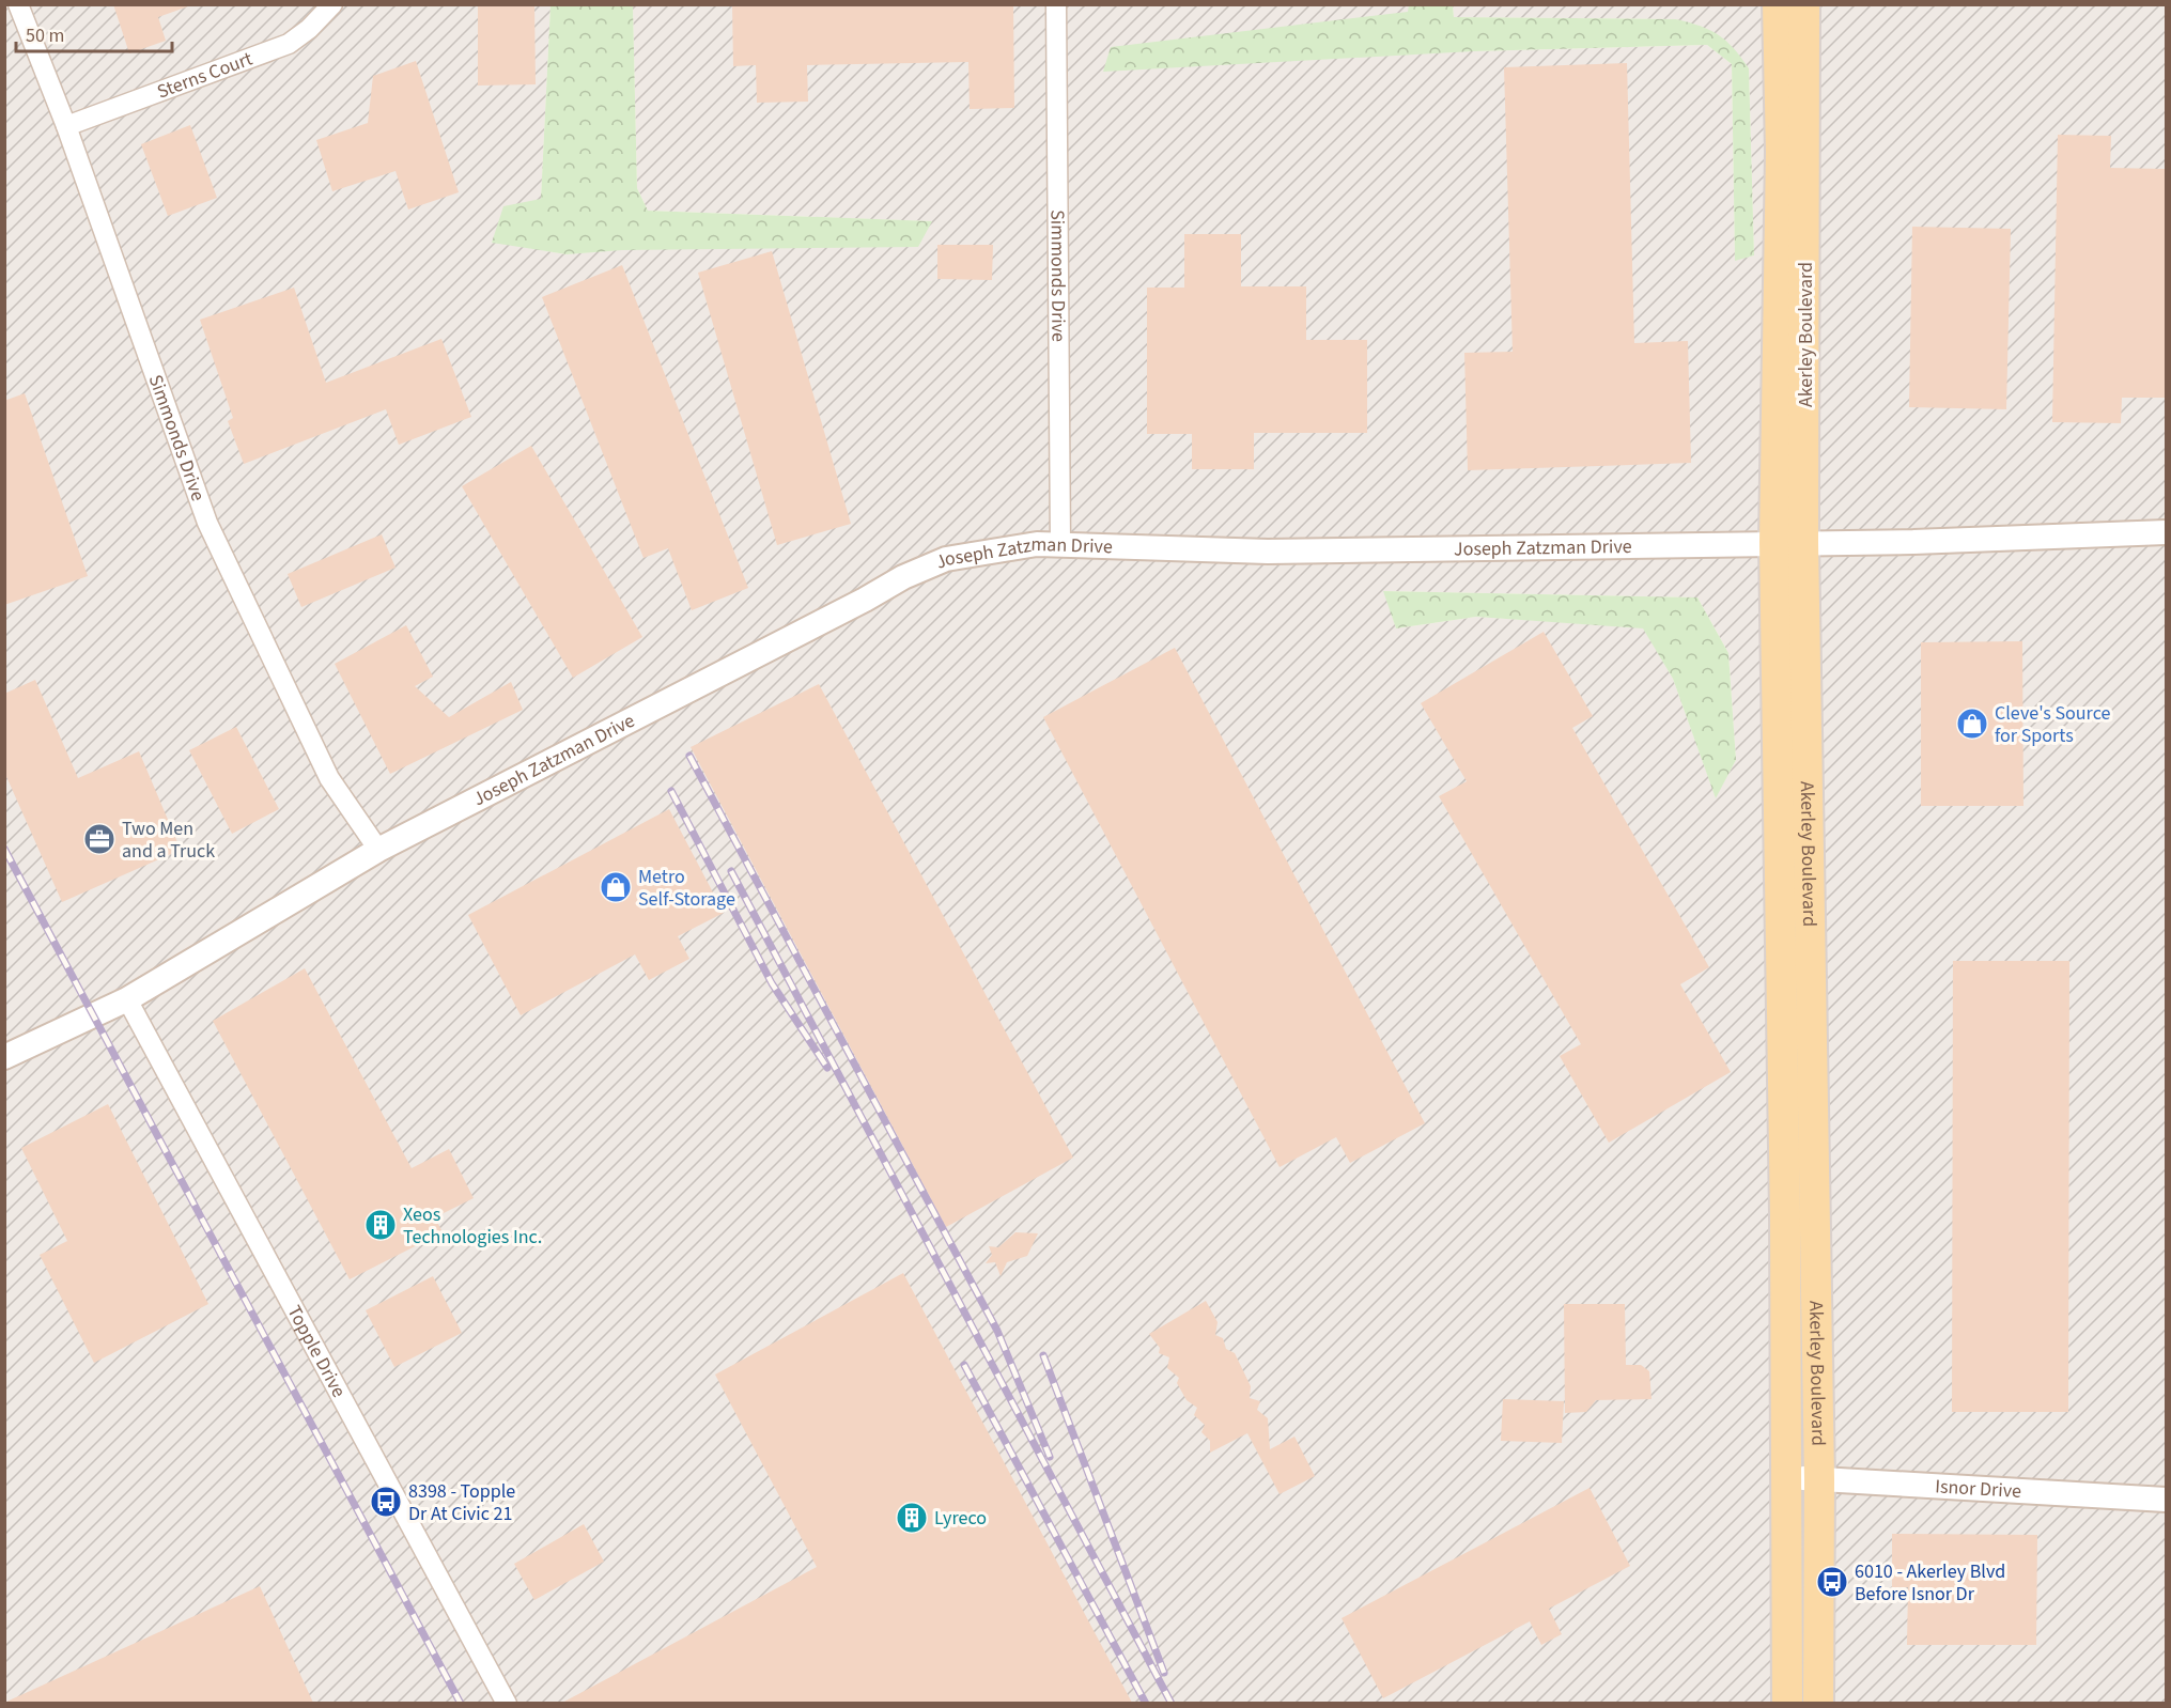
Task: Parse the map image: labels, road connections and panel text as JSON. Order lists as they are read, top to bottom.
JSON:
{
  "streets": {
    "main road": ["Akerley Boulevard"],
    "street": [
      "Sterns Court",
      "Simmonds Drive",
      "Joseph Zatzman Drive",
      "Topple Drive",
      "Isnor Drive"
    ]
  },
  "crossings": [
    ["Sterns Court", "Simmonds Drive"],
    ["Simmonds Drive", "Joseph Zatzman Drive"],
    ["Akerley Boulevard", "Joseph Zatzman Drive"],
    ["Akerley Boulevard", "Isnor Drive"],
    ["Joseph Zatzman Drive", "Topple Drive"]
  ],
  "places": {
    "shop": ["Cleve's Source for Sports", "Metro Self-Storage"],
    "office": ["Two Men and a Truck"],
    "building": ["Xeos Technologies Inc.", "Lyreco"],
    "bus stop": ["8398 - Topple Dr At Civic 21", "6010 - Akerley Blvd Before Isnor Dr"]
  },
  "scale_bar": "50 m"
}
